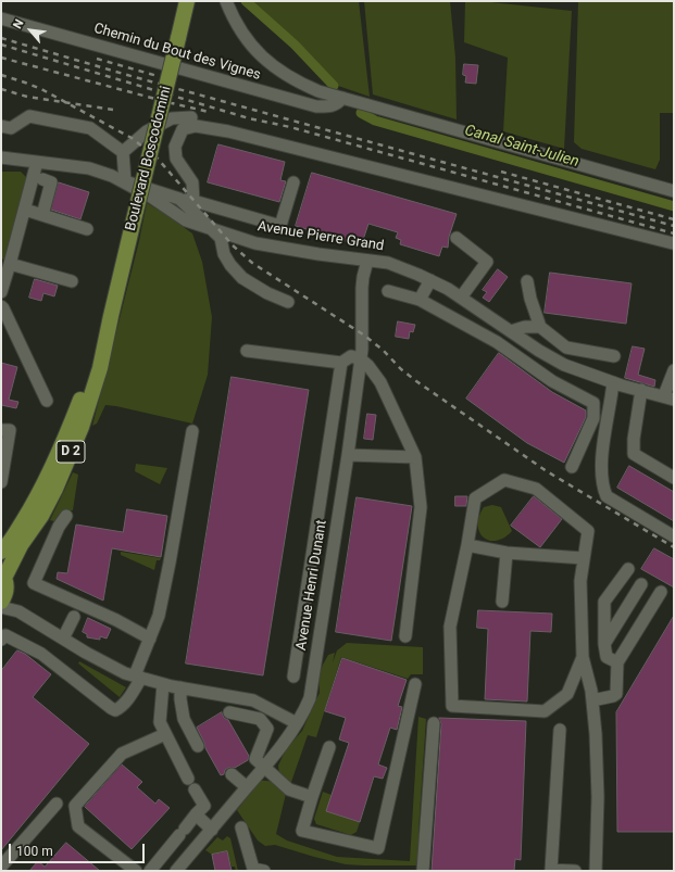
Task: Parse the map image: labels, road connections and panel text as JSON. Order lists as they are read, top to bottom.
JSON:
{
  "streets": {
    "main road": ["Boulevard Boscodomini", "D 2"],
    "street": ["Chemin du Bout des Vignes", "Avenue Pierre Grand", "Avenue Henri Dunant"]
  },
  "crossings": [
    ["Avenue Pierre Grand", "Avenue Henri Dunant"]
  ],
  "water": ["Canal Saint-Julien"],
  "scale_bar": "100 m",
  "north": "top left"
}
